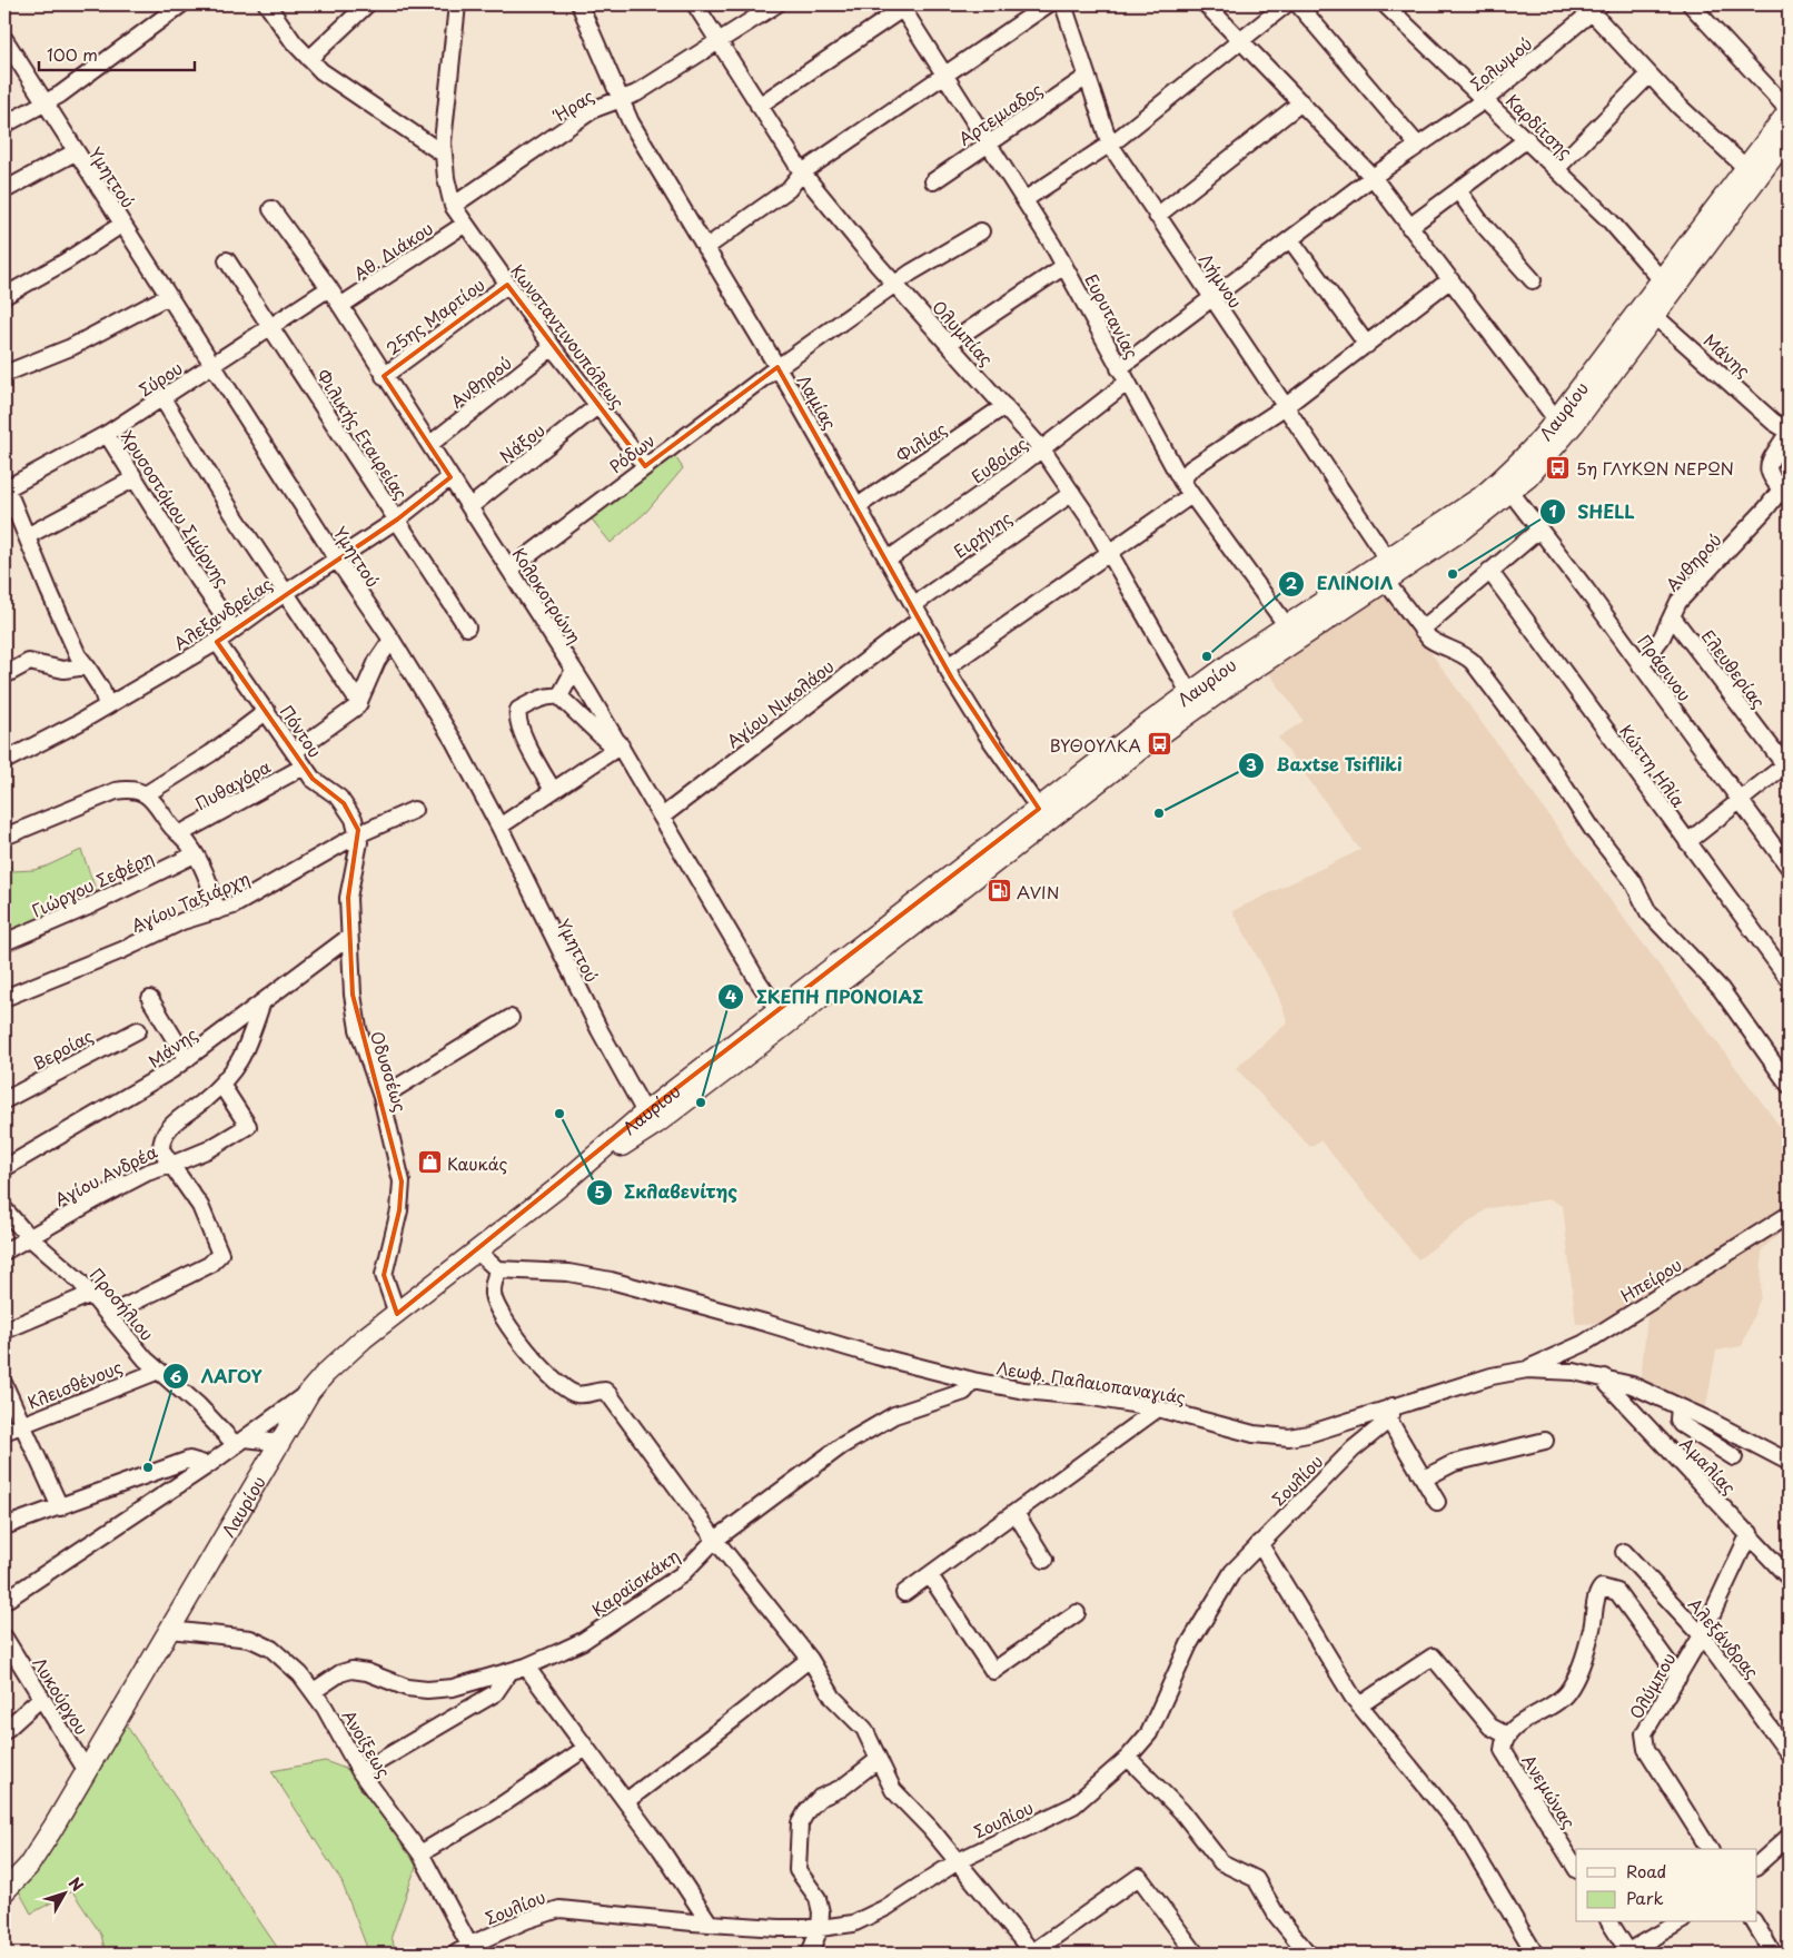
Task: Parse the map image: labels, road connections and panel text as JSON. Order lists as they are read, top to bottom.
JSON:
{
  "streets": {
    "main road": ["Λαυρίου"],
    "street": [
      "Σολωμού",
      "Ήρας",
      "Αρτεμιαδος",
      "Καρδίτσης",
      "Υμηττού",
      "Αθ. Διάκου",
      "Λήμνου",
      "25ης Μαρτίου",
      "Ευρυτανίας",
      "Ολυμπίας",
      "Κωνσταντινουπόλεως",
      "Μάνης",
      "Σύρου",
      "Ανθηρού",
      "Λαμίας",
      "Φιλικής Εταιρείας",
      "Φιλίας",
      "Νάξου",
      "Ρόδων",
      "Ευβοίας",
      "Χρυσοστόμου Σμύρνης",
      "Ειρήνης",
      "Κολοκοτρώνη",
      "Αλεξανδρείας",
      "Πράσινου",
      "Ελευθερίας",
      "Αγίου Νικολάου",
      "Πόντου",
      "Κώττη Ηλία",
      "Πυθαγόρα",
      "Γιώργου Σεφέρη",
      "Αγίου Ταξιάρχη",
      "Βεροίας",
      "Οδυσσέως",
      "Αγίου Ανδρέα",
      "Ηπείρου",
      "Προσήλιου",
      "Λεωφ. Παλαιοπαναγιάς",
      "Κλεισθένους",
      "Αμαλίας",
      "Σουλίου",
      "Καραϊσκάκη",
      "Αλεξάνδρας",
      "Ολύμπου",
      "Λυκούργου",
      "Ανοίξεως",
      "Ανεμώνας"
    ]
  },
  "crossings": [
    ["Σολωμού", "Καρδίτσης"],
    ["Σολωμού", "Λήμνου"],
    ["Σολωμού", "Ευρυτανίας"],
    ["Ήρας", "Ολυμπίας"],
    ["Ήρας", "Κωνσταντινουπόλεως"],
    ["Ήρας", "Λαμίας"],
    ["Αρτεμιαδος", "Λήμνου"],
    ["Αρτεμιαδος", "Ευρυτανίας"],
    ["Καρδίτσης", "Λαυρίου"],
    ["Υμηττού", "Σύρου"],
    ["Υμηττού", "Λαυρίου"],
    ["Υμηττού", "Αλεξανδρείας"],
    ["Αθ. Διάκου", "Κωνσταντινουπόλεως"],
    ["Αθ. Διάκου", "Κολοκοτρώνη"],
    ["Λήμνου", "Λαυρίου"],
    ["25ης Μαρτίου", "Κωνσταντινουπόλεως"],
    ["25ης Μαρτίου", "Κολοκοτρώνη"],
    ["Ευρυτανίας", "Λαυρίου"],
    ["Ευρυτανίας", "Ευβοίας"],
    ["Ολυμπίας", "Λαυρίου"],
    ["Ολυμπίας", "Φιλίας"],
    ["Ολυμπίας", "Ρόδων"],
    ["Ολυμπίας", "Ευβοίας"],
    ["Ολυμπίας", "Ειρήνης"],
    ["Κωνσταντινουπόλεως", "Ανθηρού"],
    ["Κωνσταντινουπόλεως", "Νάξου"],
    ["Κωνσταντινουπόλεως", "Ρόδων"],
    ["Μάνης", "Ανθηρού"],
    ["Μάνης", "Λαυρίου"],
    ["Μάνης", "Οδυσσέως"],
    ["Μάνης", "Αγίου Ανδρέα"],
    ["Σύρου", "Φιλικής Εταιρείας"],
    ["Σύρου", "Χρυσοστόμου Σμύρνης"],
    ["Σύρου", "Κολοκοτρώνη"],
    ["Ανθηρού", "Κολοκοτρώνη"],
    ["Ανθηρού", "Πράσινου"],
    ["Ανθηρού", "Ελευθερίας"],
    ["Λαμίας", "Λαυρίου"],
    ["Λαμίας", "Φιλίας"],
    ["Λαμίας", "Ρόδων"],
    ["Λαμίας", "Ευβοίας"],
    ["Λαμίας", "Ειρήνης"],
    ["Λαμίας", "Αγίου Νικολάου"],
    ["Λαυρίου", "Κολοκοτρώνη"],
    ["Λαυρίου", "Πράσινου"],
    ["Λαυρίου", "Οδυσσέως"],
    ["Λαυρίου", "Λυκούργου"],
    ["Λαυρίου", "Ανοίξεως"],
    ["Φιλικής Εταιρείας", "Αλεξανδρείας"],
    ["Νάξου", "Κολοκοτρώνη"],
    ["Ρόδων", "Κολοκοτρώνη"],
    ["Χρυσοστόμου Σμύρνης", "Αλεξανδρείας"],
    ["Ειρήνης", "Αγίου Νικολάου"],
    ["Κολοκοτρώνη", "Αλεξανδρείας"],
    ["Κολοκοτρώνη", "Αγίου Νικολάου"],
    ["Αλεξανδρείας", "Πόντου"],
    ["Πόντου", "Πυθαγόρα"],
    ["Πόντου", "Αγίου Ταξιάρχη"],
    ["Πόντου", "Οδυσσέως"],
    ["Αγίου Ταξιάρχη", "Οδυσσέως"],
    ["Αγίου Ανδρέα", "Προσήλιου"],
    ["Ηπείρου", "Λεωφ. Παλαιοπαναγιάς"],
    ["Προσήλιου", "Κλεισθένους"],
    ["Λεωφ. Παλαιοπαναγιάς", "Αμαλίας"],
    ["Λεωφ. Παλαιοπαναγιάς", "Σουλίου"],
    ["Λεωφ. Παλαιοπαναγιάς", "Καραϊσκάκη"],
    ["Αμαλίας", "Ολύμπου"],
    ["Σουλίου", "Ανοίξεως"],
    ["Καραϊσκάκη", "Ανοίξεως"],
    ["Αλεξάνδρας", "Ολύμπου"]
  ],
  "places": {
    "bus stop": ["5η ΓΛΥΚΏΝ ΝΕΡΏΝ", "ΒΥΘΟΥΛΚΑ"],
    "other": [
      "SHELL",
      "ΕΛΙΝΟΙΛ",
      "Baxtse Tsifliki",
      "ΣΚΕΠΗ ΠΡΟΝΟΙΑΣ",
      "Σκλαβενίτης",
      "ΛΑΓΟΥ"
    ],
    "fuel station": ["AVIN"],
    "shop": ["Καυκάς"]
  },
  "legend": ["Road", "Park"],
  "scale_bar": "100 m",
  "north": "top right"
}
